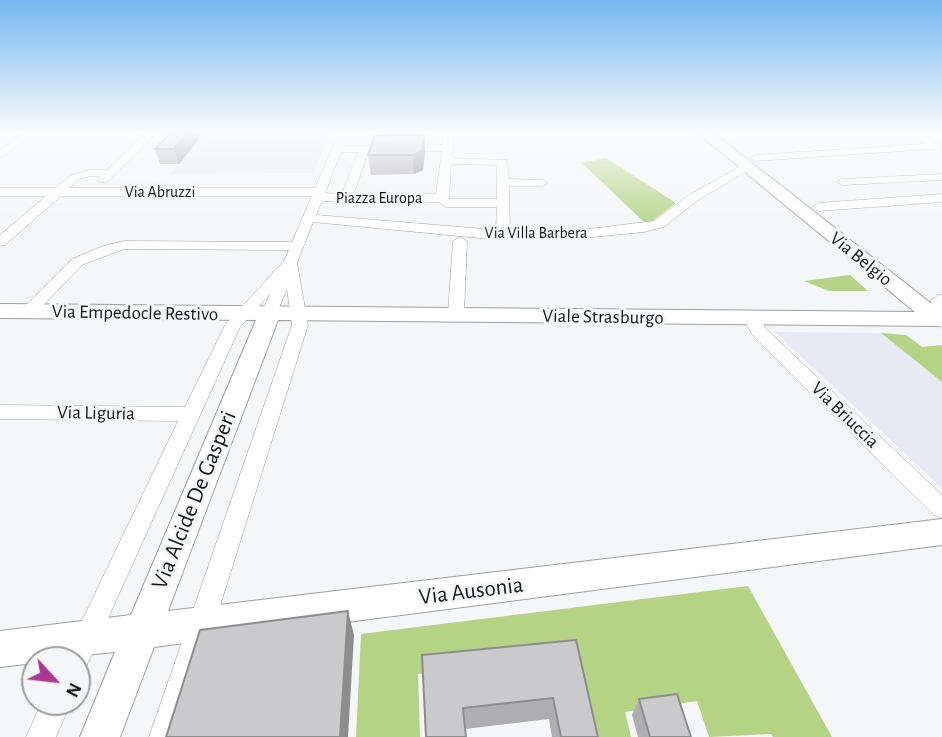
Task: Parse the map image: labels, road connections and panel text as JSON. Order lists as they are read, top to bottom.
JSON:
{
  "streets": {
    "street": [
      "Via Abruzzi",
      "Piazza Europa",
      "Via Villa Barbera",
      "Via Belgio",
      "Via Empedocle Restivo",
      "Viale Strasburgo",
      "Via Liguria",
      "Via Briuccia",
      "Via Alcide De Gasperi",
      "Via Ausonia"
    ]
  },
  "crossings": [
    ["Via Abruzzi", "Piazza Europa"],
    ["Via Abruzzi", "Via Alcide De Gasperi"],
    ["Piazza Europa", "Via Alcide De Gasperi"],
    ["Via Villa Barbera", "Via Alcide De Gasperi"],
    ["Via Belgio", "Viale Strasburgo"],
    ["Via Empedocle Restivo", "Viale Strasburgo"],
    ["Via Empedocle Restivo", "Via Alcide De Gasperi"],
    ["Viale Strasburgo", "Via Briuccia"],
    ["Viale Strasburgo", "Via Alcide De Gasperi"],
    ["Via Liguria", "Via Alcide De Gasperi"],
    ["Via Alcide De Gasperi", "Via Ausonia"]
  ],
  "north": "bottom right"
}
